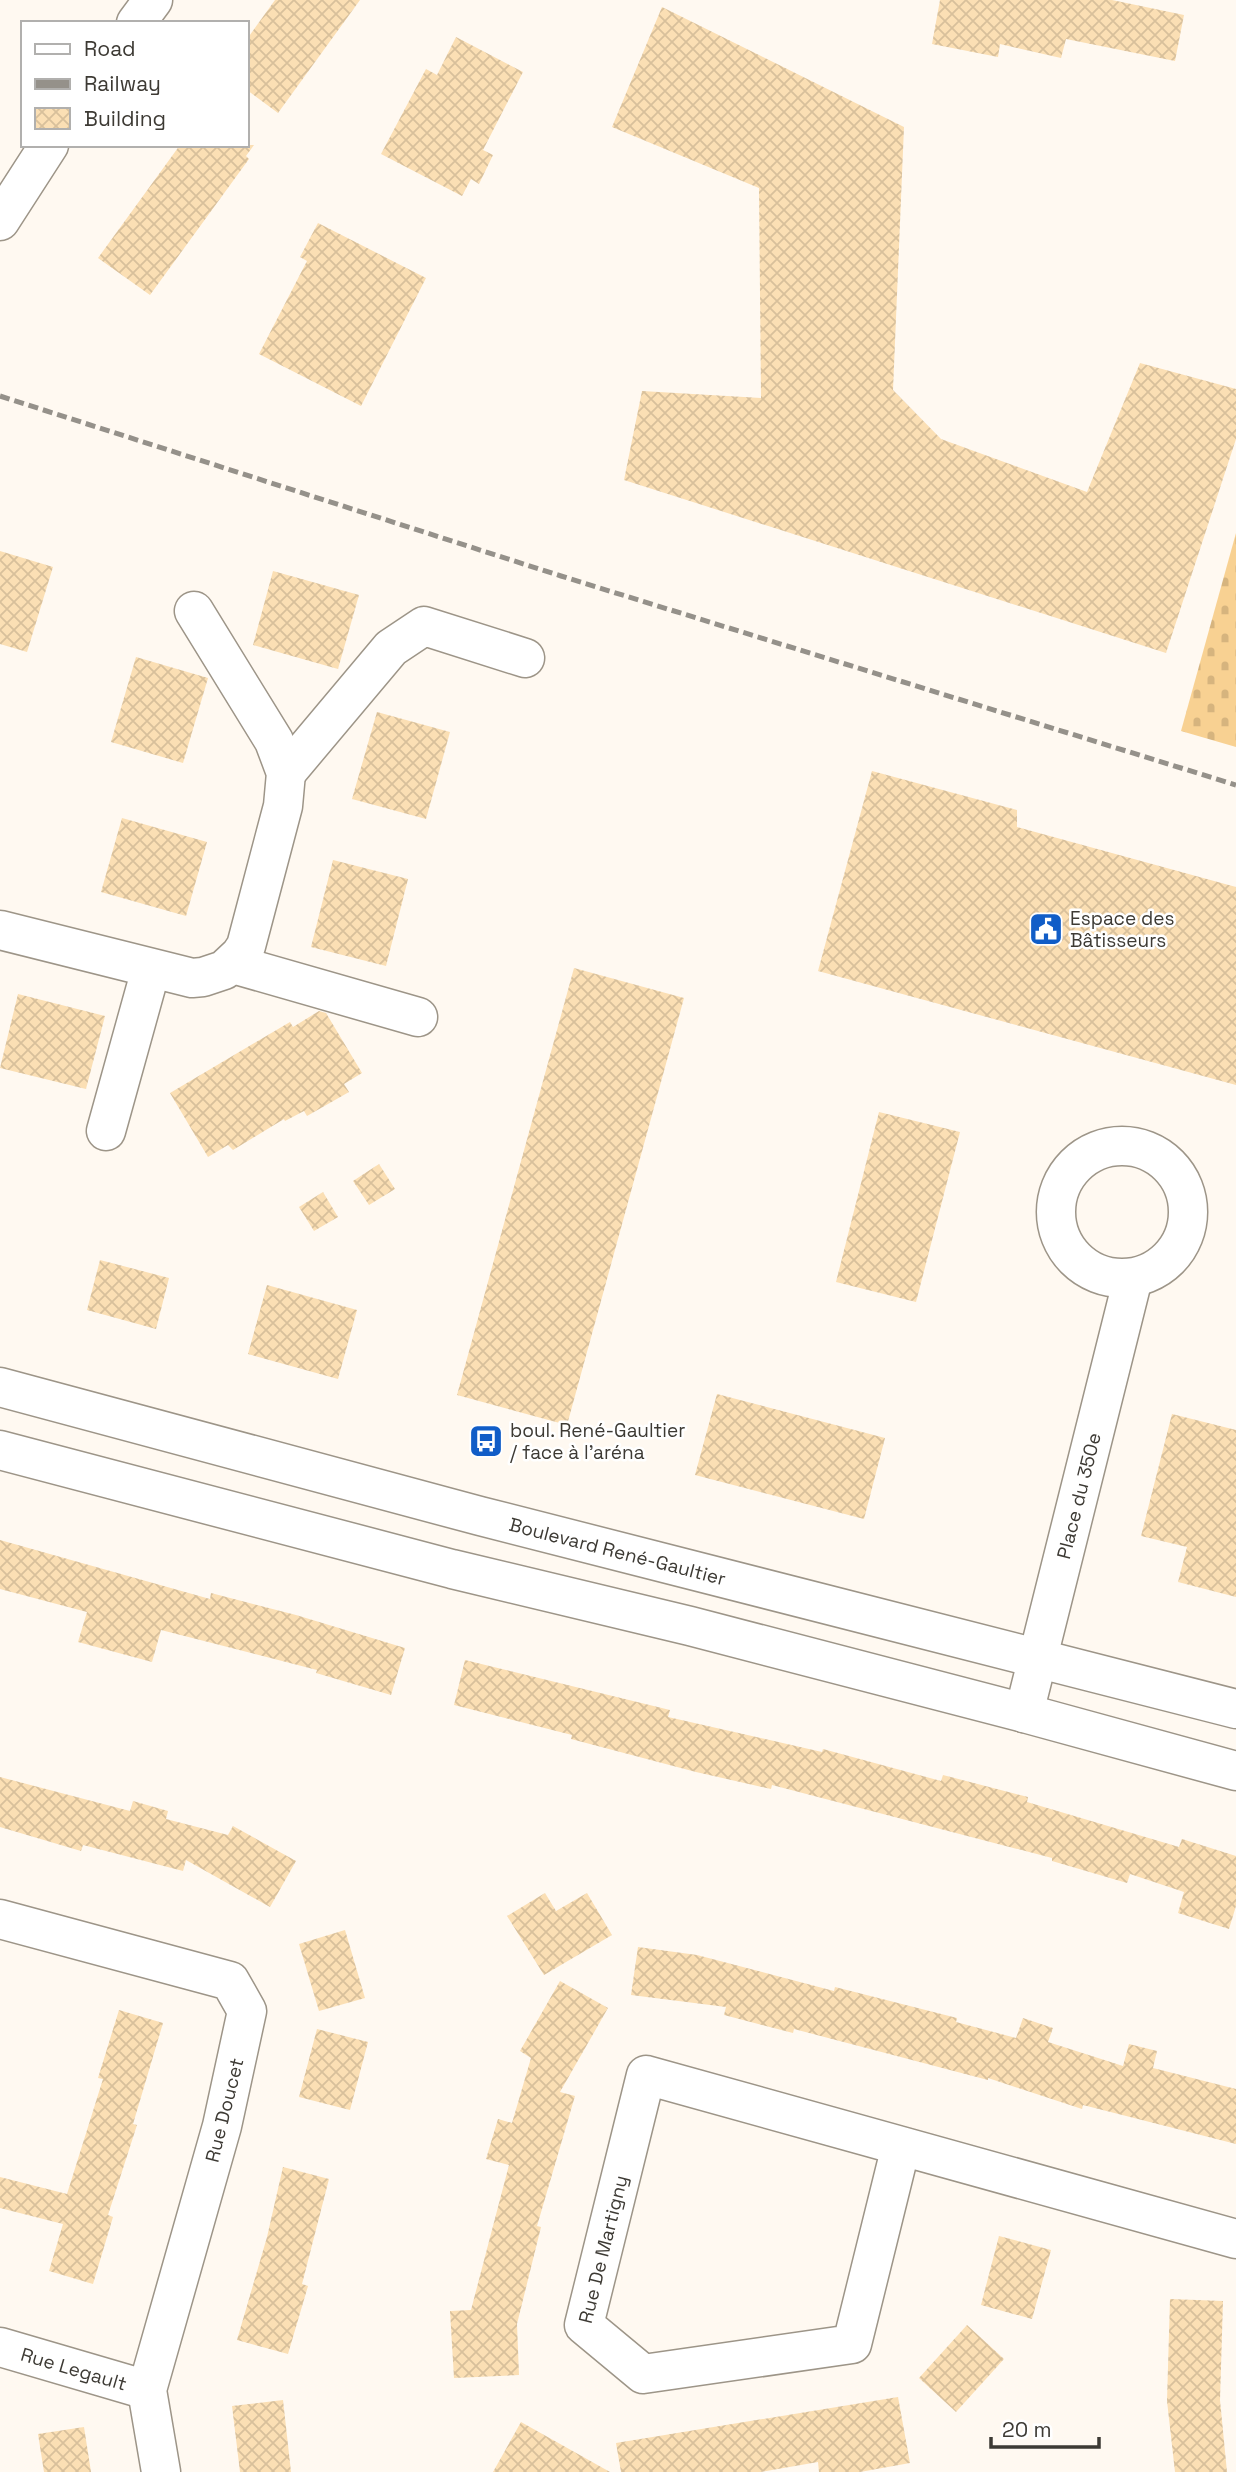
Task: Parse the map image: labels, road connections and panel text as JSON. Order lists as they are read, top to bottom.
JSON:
{
  "streets": {
    "street": [
      "Place du 350e",
      "Boulevard René-Gaultier",
      "Rue Doucet",
      "Rue De Martigny",
      "Rue Legault"
    ]
  },
  "crossings": [
    ["Place du 350e", "Boulevard René-Gaultier"],
    ["Rue Doucet", "Rue Legault"]
  ],
  "places": {
    "public building": ["Espace des Bâtisseurs"],
    "bus stop": ["boul. René-Gaultier / face à l'aréna"]
  },
  "legend": ["Road", "Railway", "Building"],
  "scale_bar": "20 m"
}
